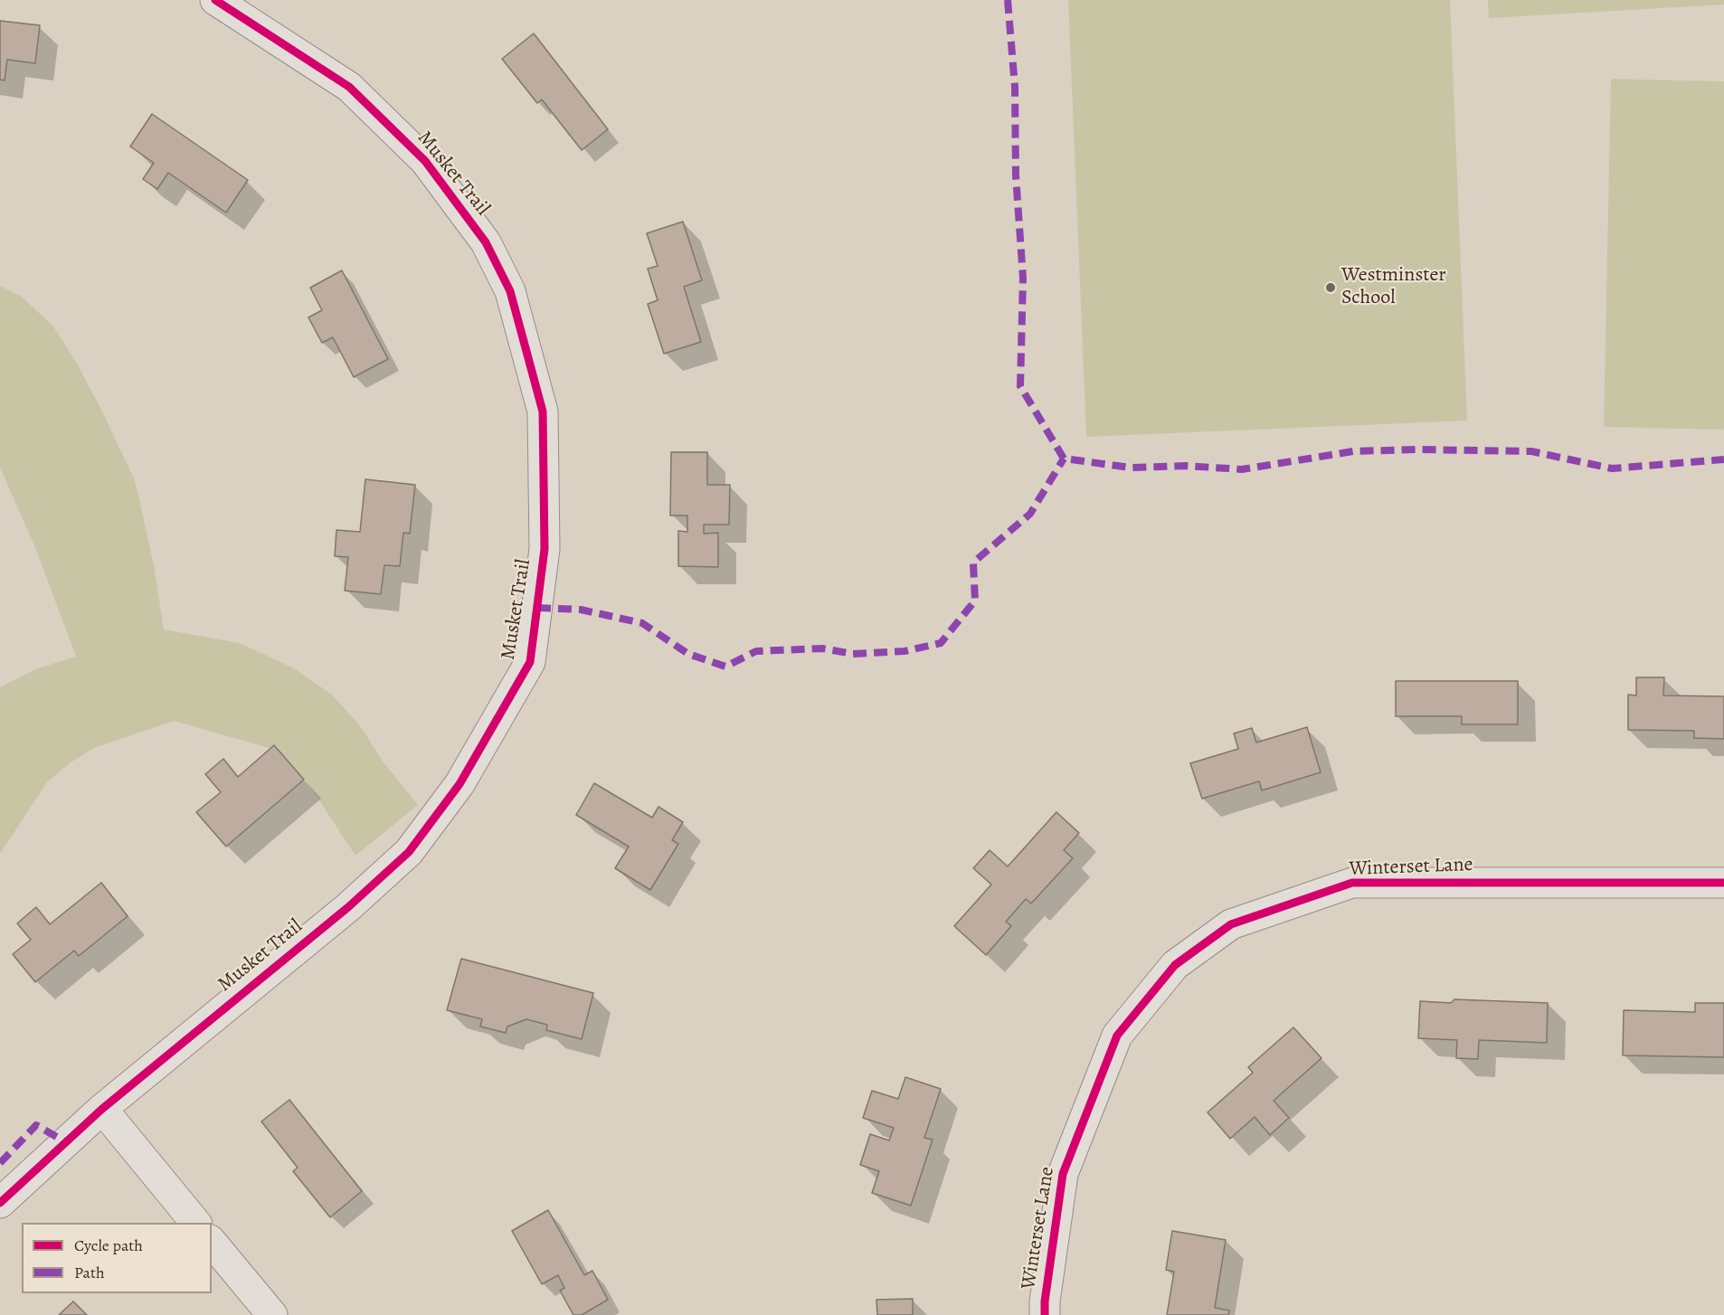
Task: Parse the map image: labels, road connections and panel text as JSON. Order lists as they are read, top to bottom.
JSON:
{
  "streets": {
    "street": ["Musket Trail", "Winterset Lane"]
  },
  "places": ["Westminster School"],
  "legend": ["Cycle path", "Path"]
}
